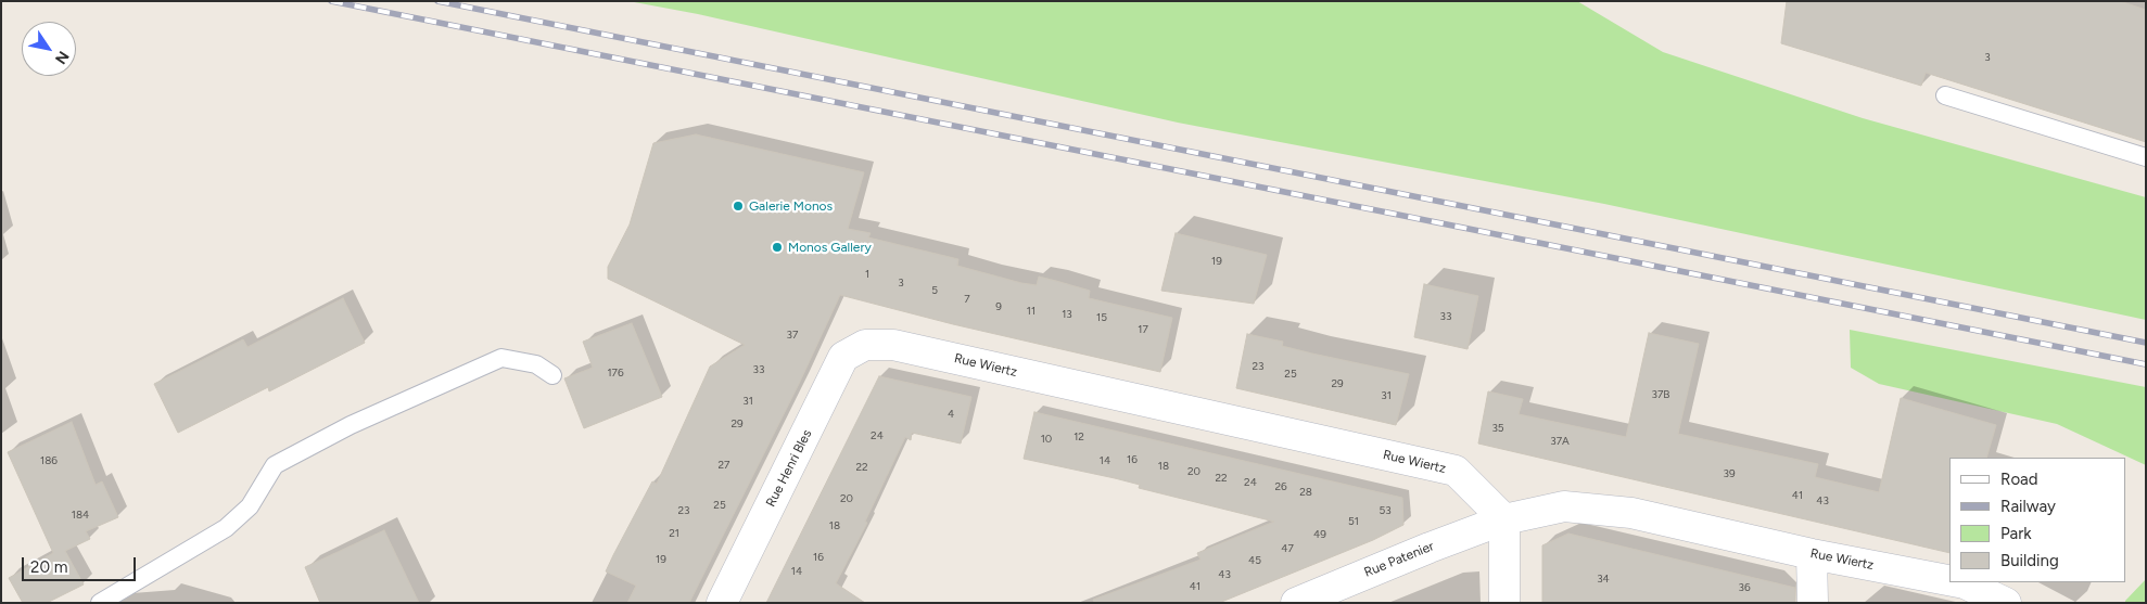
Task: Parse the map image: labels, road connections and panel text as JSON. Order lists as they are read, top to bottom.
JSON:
{
  "streets": {
    "street": ["Rue Wiertz", "Rue Henri Bles", "Rue Patenier"]
  },
  "crossings": [
    ["Rue Wiertz", "Rue Henri Bles"],
    ["Rue Wiertz", "Rue Patenier"]
  ],
  "places": ["Galerie Monos", "Monos Gallery"],
  "house_numbers": [
    "3",
    "19",
    "1",
    "3",
    "5",
    "7",
    "9",
    "11",
    "13",
    "33",
    "15",
    "17",
    "37",
    "23",
    "33",
    "176",
    "25",
    "29",
    "37B",
    "31",
    "31",
    "4",
    "29",
    "35",
    "24",
    "12",
    "10",
    "37A",
    "16",
    "186",
    "14",
    "27",
    "18",
    "22",
    "20",
    "39",
    "22",
    "24",
    "26",
    "28",
    "41",
    "20",
    "43",
    "25",
    "23",
    "53",
    "184",
    "51",
    "18",
    "21",
    "49",
    "47",
    "16",
    "19",
    "45",
    "14",
    "43",
    "34",
    "41",
    "36"
  ],
  "legend": [
    "Road",
    "Railway",
    "Park",
    "Building"
  ],
  "scale_bar": "20 m",
  "north": "bottom right"
}
